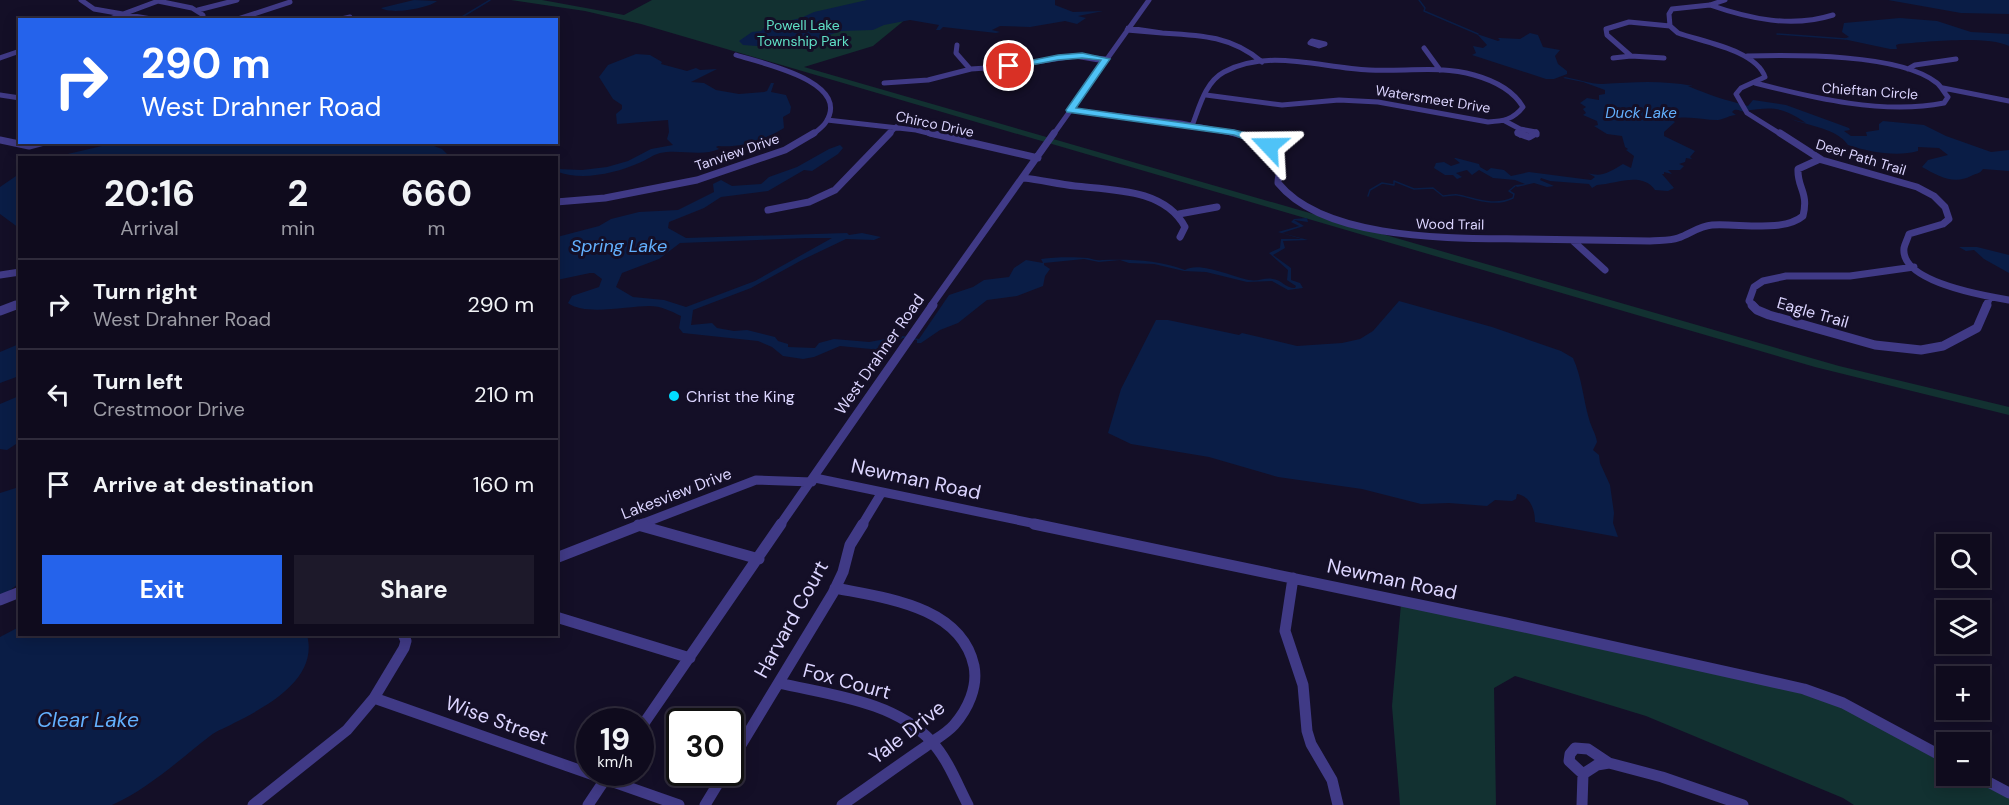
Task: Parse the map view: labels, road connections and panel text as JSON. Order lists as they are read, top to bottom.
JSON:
{
  "streets": {
    "street": [
      "Chieftan Circle",
      "Watersmeet Drive",
      "Chirco Drive",
      "Tanview Drive",
      "Deer Path Trail",
      "Wood Trail",
      "Eagle Trail",
      "West Drahner Road",
      "Newman Road",
      "Lakesview Drive",
      "Harvard Court",
      "Fox Court",
      "Wise Street",
      "Yale Drive"
    ]
  },
  "crossings": [
    ["Chieftan Circle", "Deer Path Trail"],
    ["Watersmeet Drive", "Wood Trail"],
    ["Chirco Drive", "Tanview Drive"],
    ["Chirco Drive", "West Drahner Road"],
    ["Deer Path Trail", "Wood Trail"],
    ["Deer Path Trail", "Eagle Trail"],
    ["Wood Trail", "West Drahner Road"],
    ["West Drahner Road", "Newman Road"],
    ["West Drahner Road", "Lakesview Drive"],
    ["Newman Road", "Lakesview Drive"],
    ["Newman Road", "Harvard Court"],
    ["Harvard Court", "Fox Court"],
    ["Harvard Court", "Yale Drive"],
    ["Fox Court", "Yale Drive"]
  ],
  "water": ["Duck Lake", "Spring Lake", "Clear Lake"],
  "parks": ["Powell Lake Township Park"],
  "places": ["Christ the King"],
  "page": {
    "turn": ["290 m", "West Drahner Road"],
    "eta": [
      "20:16",
      "Arrival",
      "2",
      "min",
      "660",
      "m"
    ],
    "list": [
      {
        "name": "Turn right",
        "note": "West Drahner Road",
        "value": "290 m"
      },
      {
        "name": "Turn left",
        "note": "Crestmoor Drive",
        "value": "210 m"
      },
      {
        "name": "Arrive at destination",
        "value": "160 m"
      }
    ],
    "map_buttons": ["+", "−"],
    "buttons": ["Exit", "Share"],
    "speed": "19 km/h",
    "limit": "30"
  }
}
